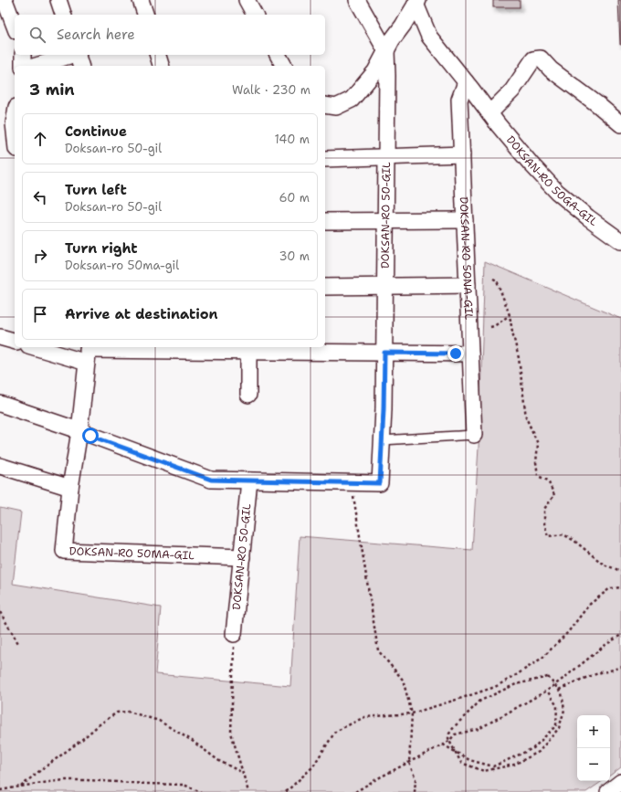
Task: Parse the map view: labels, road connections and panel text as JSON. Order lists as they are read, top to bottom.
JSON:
{
  "streets": {
    "street": [
      "DOKSAN-RO 50GA-GIL",
      "DOKSAN-RO 50-GIL",
      "DOKSAN-RO 50NA-GIL",
      "DOKSAN-RO 50MA-GIL"
    ]
  },
  "crossings": [
    ["DOKSAN-RO 50GA-GIL", "DOKSAN-RO 50NA-GIL"],
    ["DOKSAN-RO 50-GIL", "DOKSAN-RO 50MA-GIL"]
  ],
  "page": {
    "search": "Search here",
    "heading": ["3 min", "Walk · 230 m"],
    "list": [
      ["Continue", "Doksan-ro 50-gil", "140 m"],
      ["Turn left", "Doksan-ro 50-gil", "60 m"],
      ["Turn right", "Doksan-ro 50ma-gil", "30 m"],
      "Arrive at destination"
    ],
    "map_buttons": ["+", "−"]
  }
}
